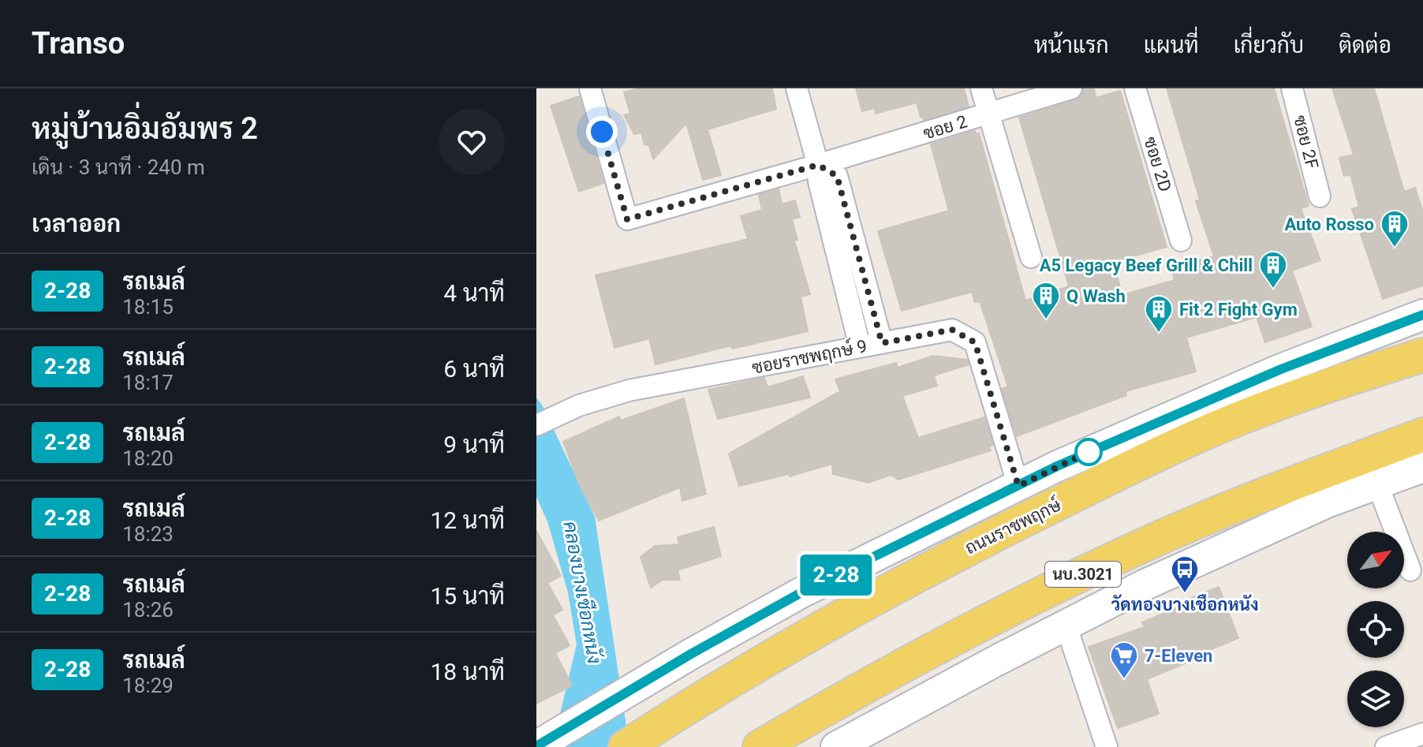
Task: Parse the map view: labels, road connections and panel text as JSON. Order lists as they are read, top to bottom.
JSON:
{
  "streets": {
    "main road": ["ถนนราชพฤกษ์", "นบ.3021"],
    "street": [
      "ซอย 2",
      "ซอย 2F",
      "ซอย 2D",
      "ซอยราชพฤกษ์ 9"
    ]
  },
  "crossings": [
    ["ซอยราชพฤกษ์ 9", "ถนนราชพฤกษ์"]
  ],
  "water": ["คลองบางเชือกหนัง"],
  "places": {
    "building": [
      "Auto Rosso",
      "A5 Legacy Beef Grill & Chill",
      "Q Wash",
      "Fit 2 Fight Gym"
    ],
    "bus stop": ["วัดทองบางเชือกหนัง"],
    "supermarket": ["7-Eleven"]
  },
  "lines": ["bus line 2-28"],
  "north": "top right",
  "page": {
    "header": "Transo",
    "nav": [
      "หน้าแรก",
      "แผนที่",
      "เกี่ยวกับ",
      "ติดต่อ"
    ],
    "heading": [
      ["หมู่บ้านอิ่มอัมพร 2", "เดิน · 3 นาที · 240 m"],
      "เวลาออก"
    ],
    "on_map": "2-28",
    "list": [
      {
        "mark": "2-28",
        "name": "รถเมล์",
        "note": "18:15",
        "value": "4 นาที"
      },
      {
        "mark": "2-28",
        "name": "รถเมล์",
        "note": "18:17",
        "value": "6 นาที"
      },
      {
        "mark": "2-28",
        "name": "รถเมล์",
        "note": "18:20",
        "value": "9 นาที"
      },
      {
        "mark": "2-28",
        "name": "รถเมล์",
        "note": "18:23",
        "value": "12 นาที"
      },
      {
        "mark": "2-28",
        "name": "รถเมล์",
        "note": "18:26",
        "value": "15 นาที"
      },
      {
        "mark": "2-28",
        "name": "รถเมล์",
        "note": "18:29",
        "value": "18 นาที"
      }
    ]
  }
}
